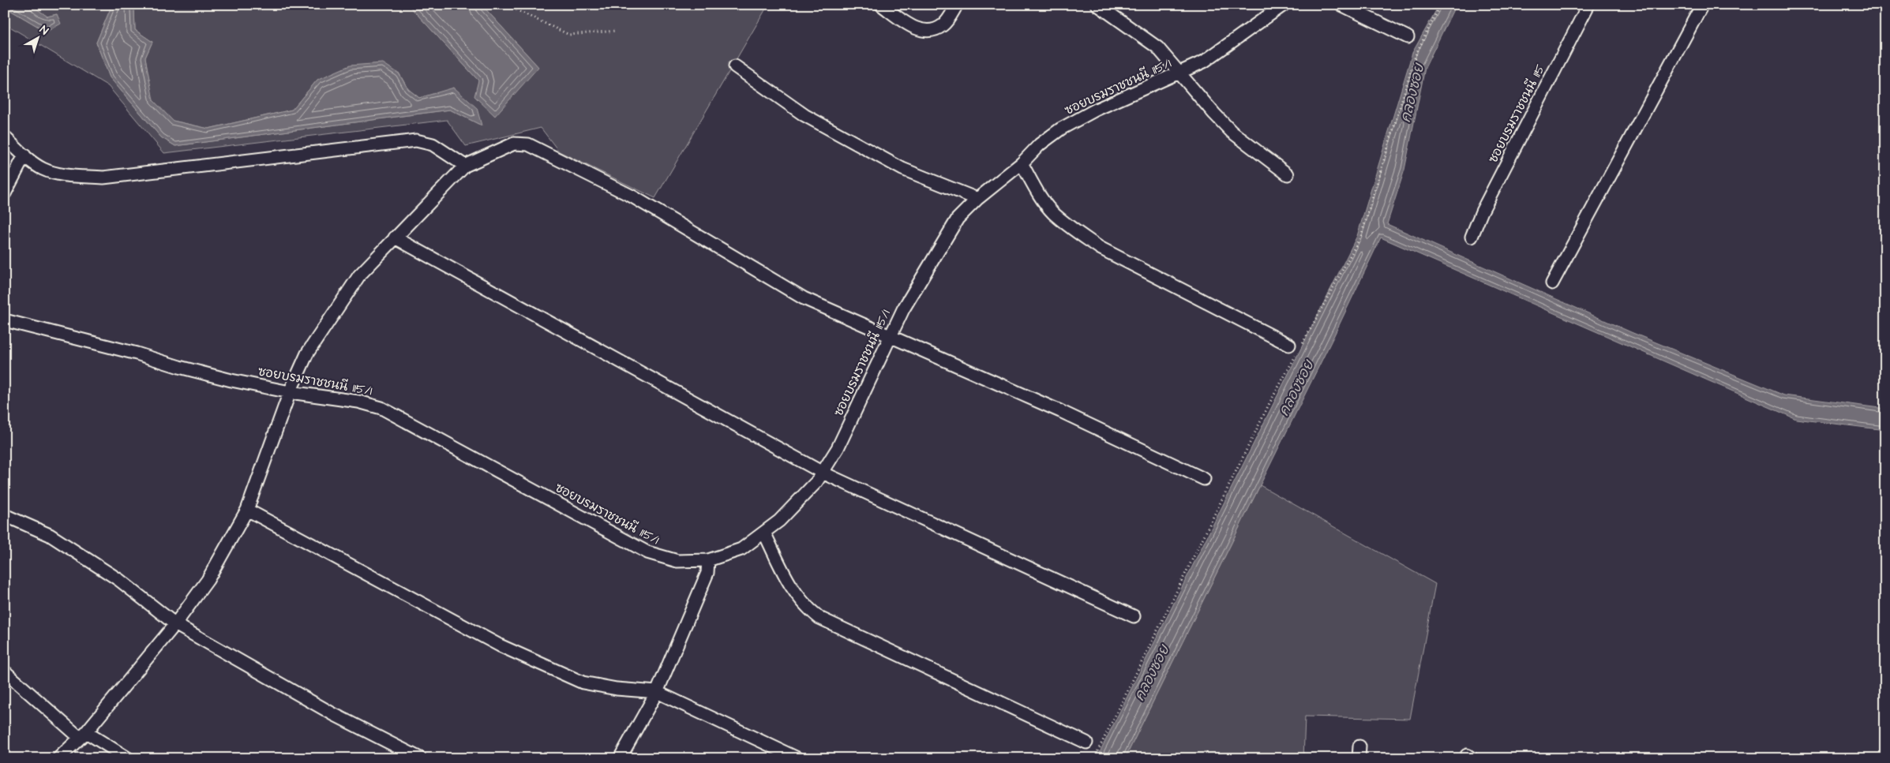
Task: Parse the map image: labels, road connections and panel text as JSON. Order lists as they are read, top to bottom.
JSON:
{
  "streets": {
    "street": ["ซอยบรมราชชนนี 115/1", "ซอยบรมราชชนนี 115"]
  },
  "water": ["คลองซอย"],
  "north": "top right"
}
